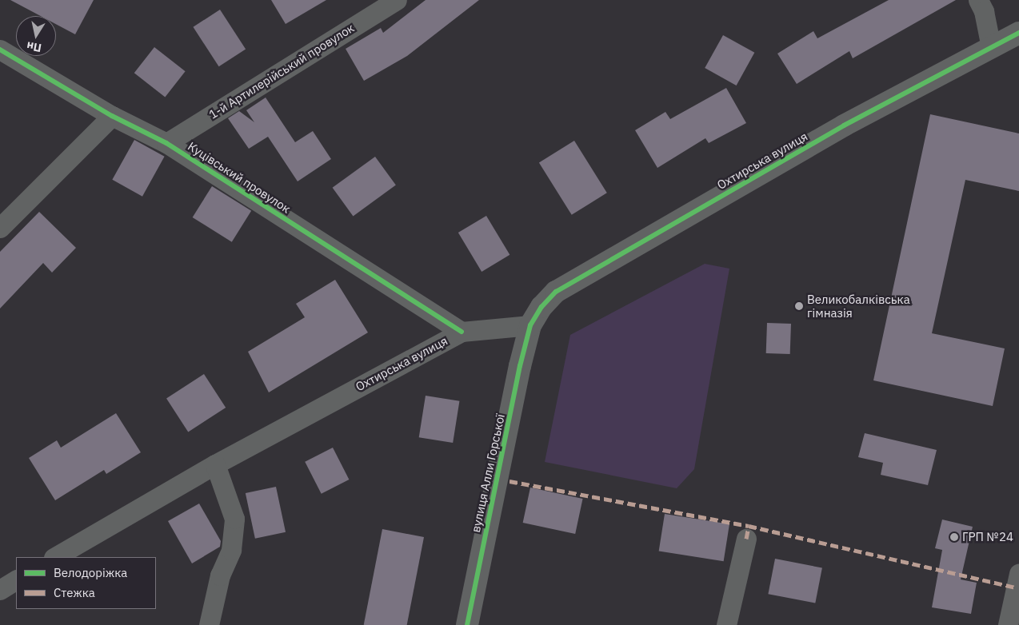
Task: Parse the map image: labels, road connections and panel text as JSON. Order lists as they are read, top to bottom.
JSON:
{
  "streets": {
    "street": [
      "1-й Артилерійський провулок",
      "Охтирська вулиця",
      "Куцівський провулок",
      "вулиця Алли Горської"
    ]
  },
  "crossings": [
    ["1-й Артилерійський провулок", "Куцівський провулок"],
    ["Охтирська вулиця", "Куцівський провулок"],
    ["Охтирська вулиця", "вулиця Алли Горської"]
  ],
  "places": ["Великобалківська гімназія", "ГРП №24"],
  "legend": ["Велодоріжка", "Стежка"],
  "north": "bottom"
}
